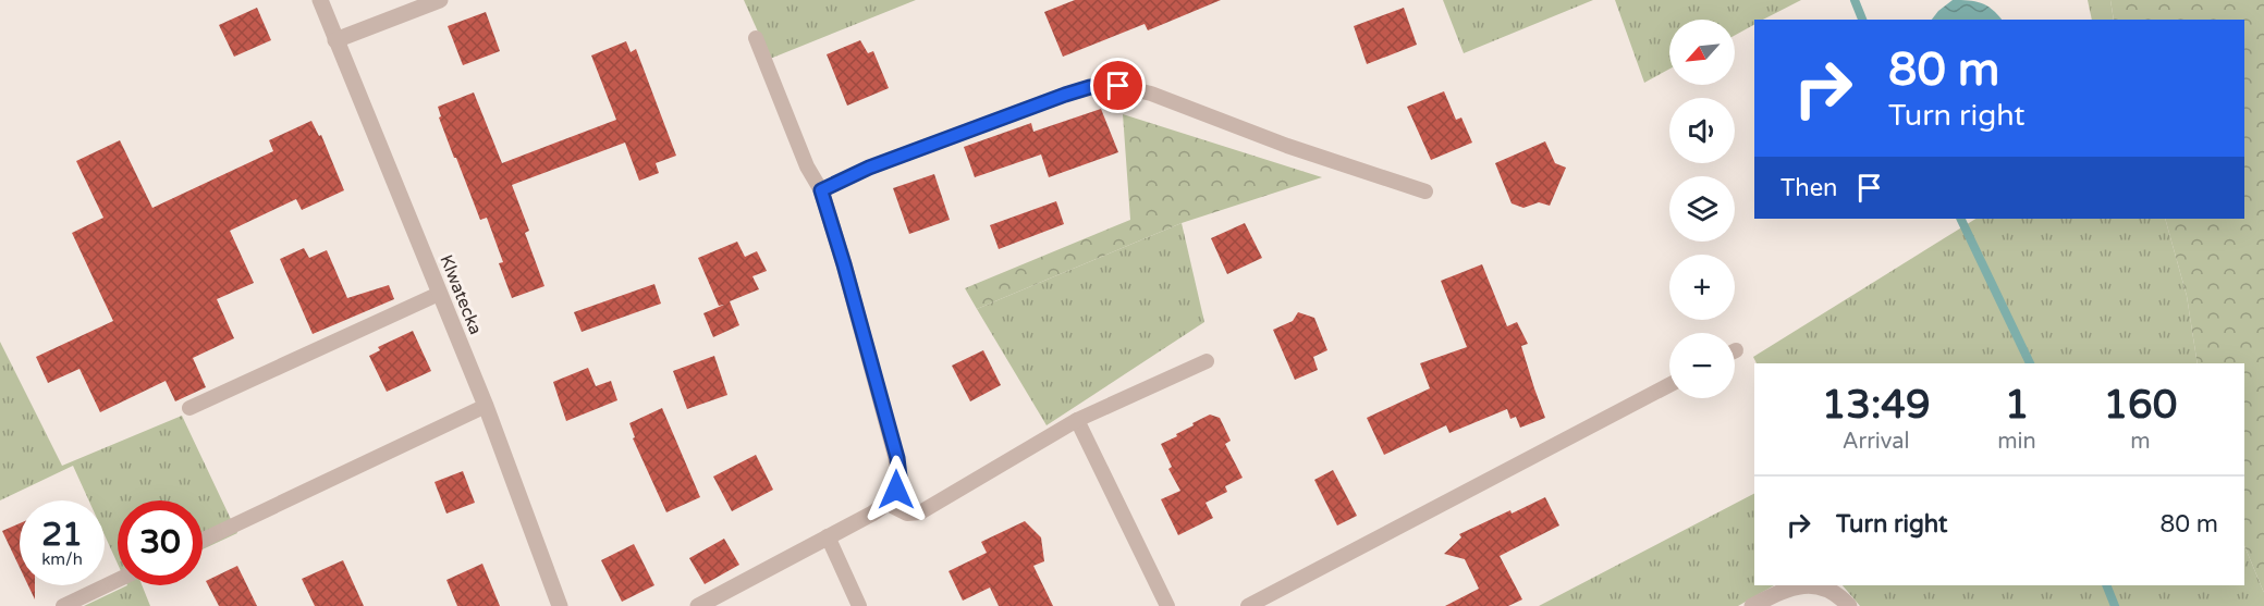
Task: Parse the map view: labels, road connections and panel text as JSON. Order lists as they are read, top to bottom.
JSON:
{
  "streets": {
    "street": ["Klwatecka"]
  },
  "north": "bottom left",
  "page": {
    "map_buttons": ["+", "−"],
    "turn": ["80 m", "Turn right"],
    "then": "Then",
    "eta": [
      "13:49",
      "Arrival",
      "1",
      "min",
      "160",
      "m"
    ],
    "list": [
      {
        "name": "Turn right",
        "value": "80 m"
      }
    ],
    "speed": "21 km/h",
    "limit": "30"
  }
}
